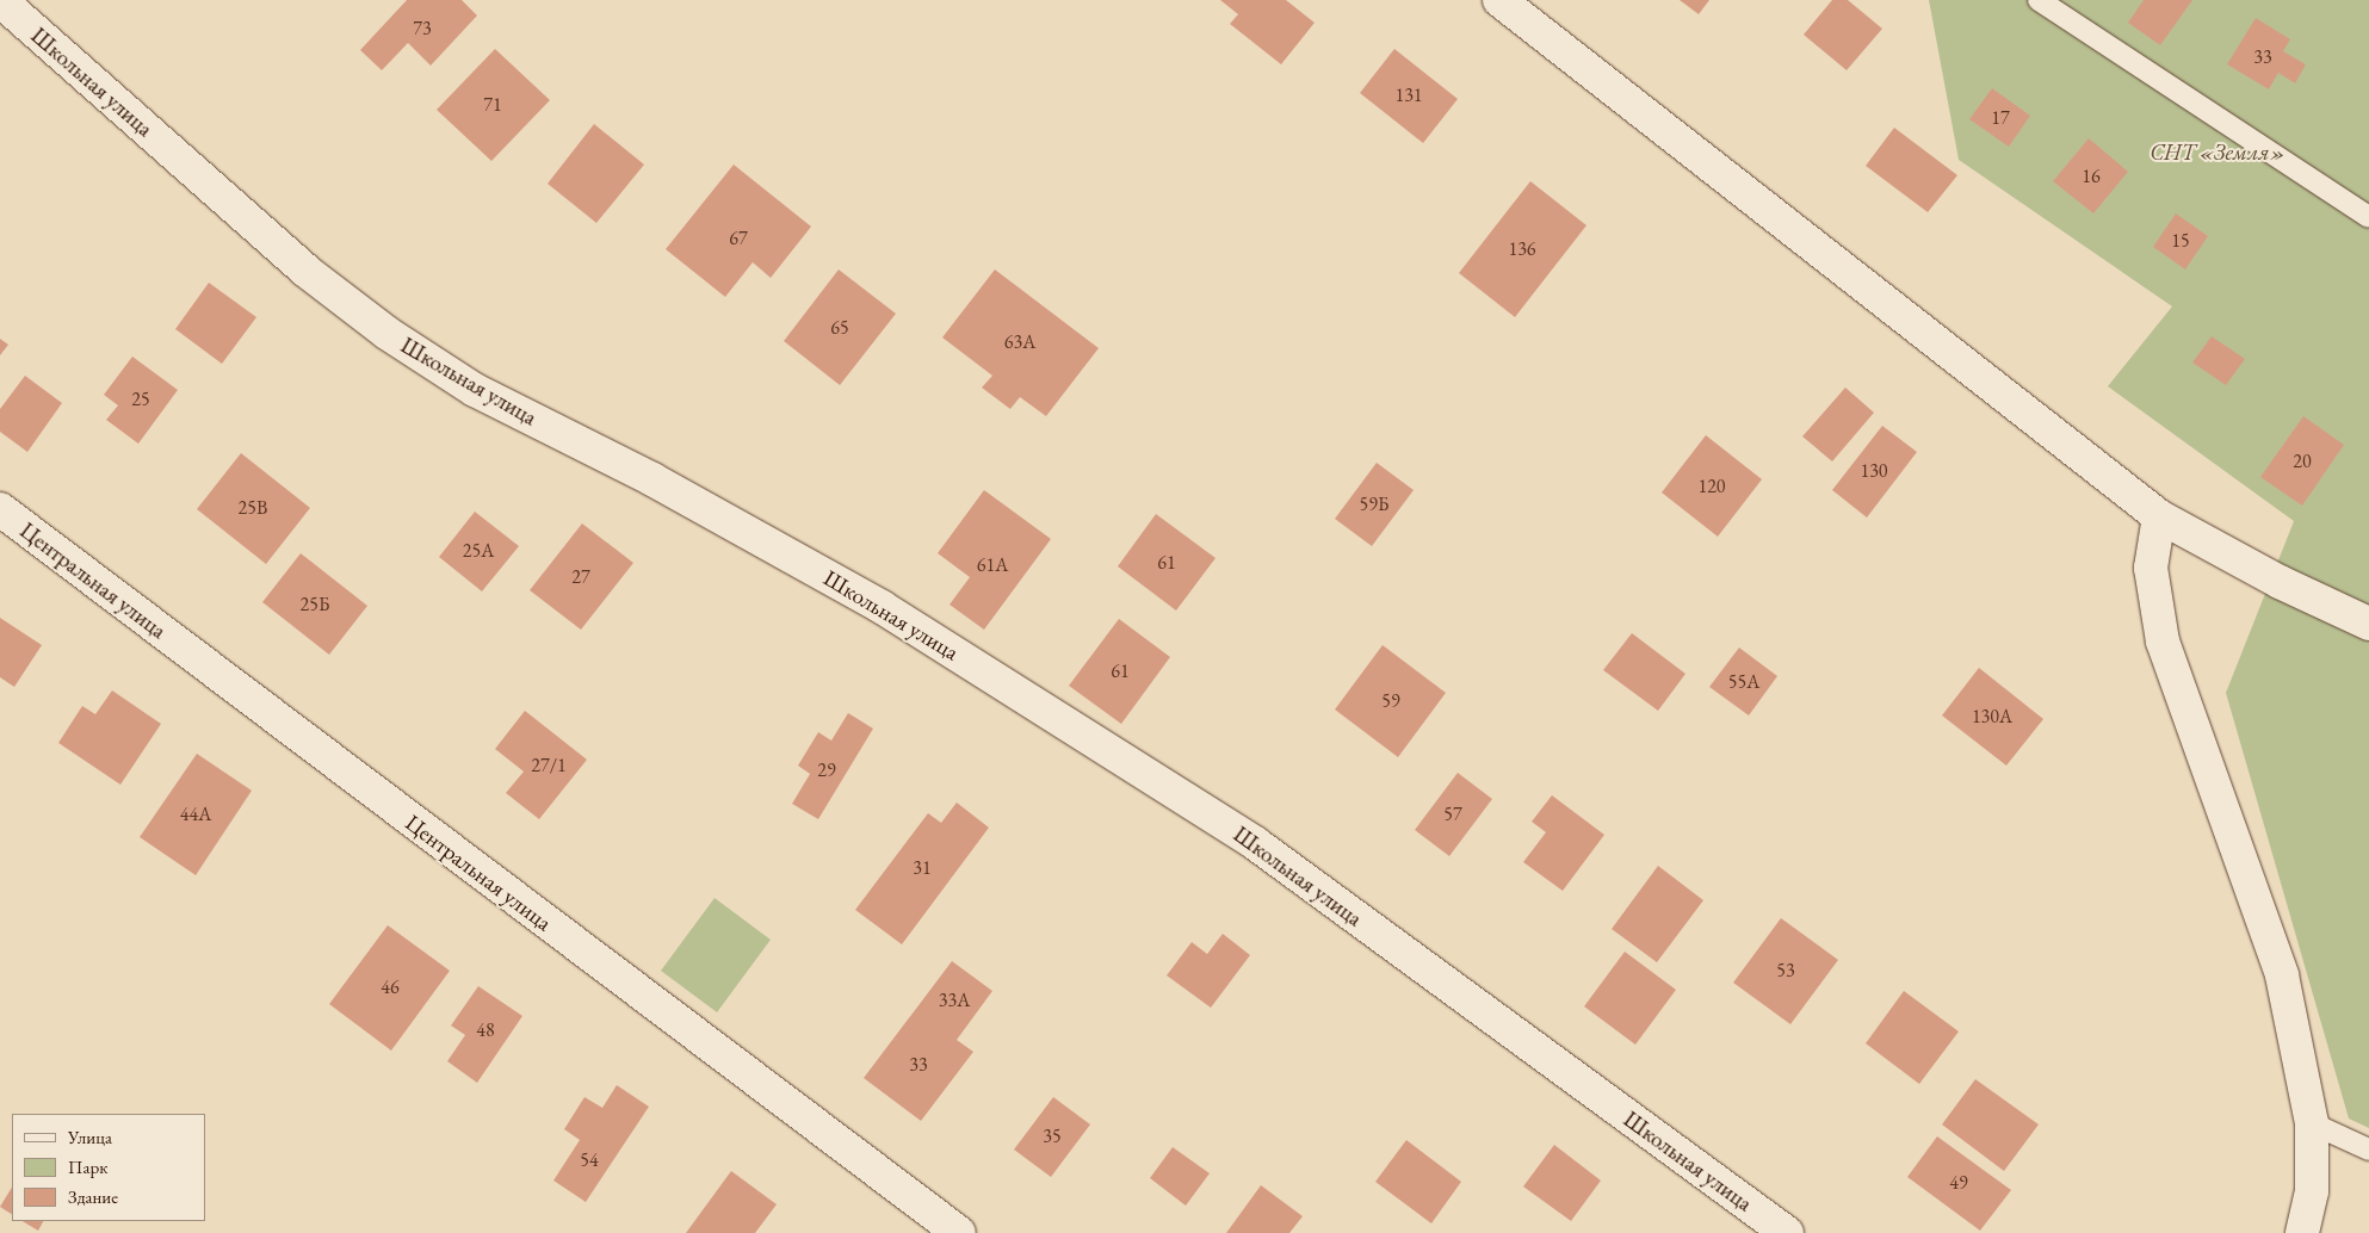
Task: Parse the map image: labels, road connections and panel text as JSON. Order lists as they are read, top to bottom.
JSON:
{
  "streets": {
    "street": ["Школьная улица", "Центральная улица"]
  },
  "parks": ["СНТ «Земля»"],
  "house_numbers": [
    "73",
    "33",
    "131",
    "71",
    "17",
    "16",
    "67",
    "15",
    "136",
    "65",
    "63А",
    "25",
    "20",
    "130",
    "120",
    "59Б",
    "25В",
    "25А",
    "61",
    "61А",
    "27",
    "25Б",
    "61",
    "55А",
    "59",
    "130А",
    "27/1",
    "29",
    "44А",
    "57",
    "31",
    "53",
    "46",
    "33А",
    "48",
    "33",
    "35",
    "54",
    "49"
  ],
  "legend": ["Улица", "Парк", "Здание"]
}
